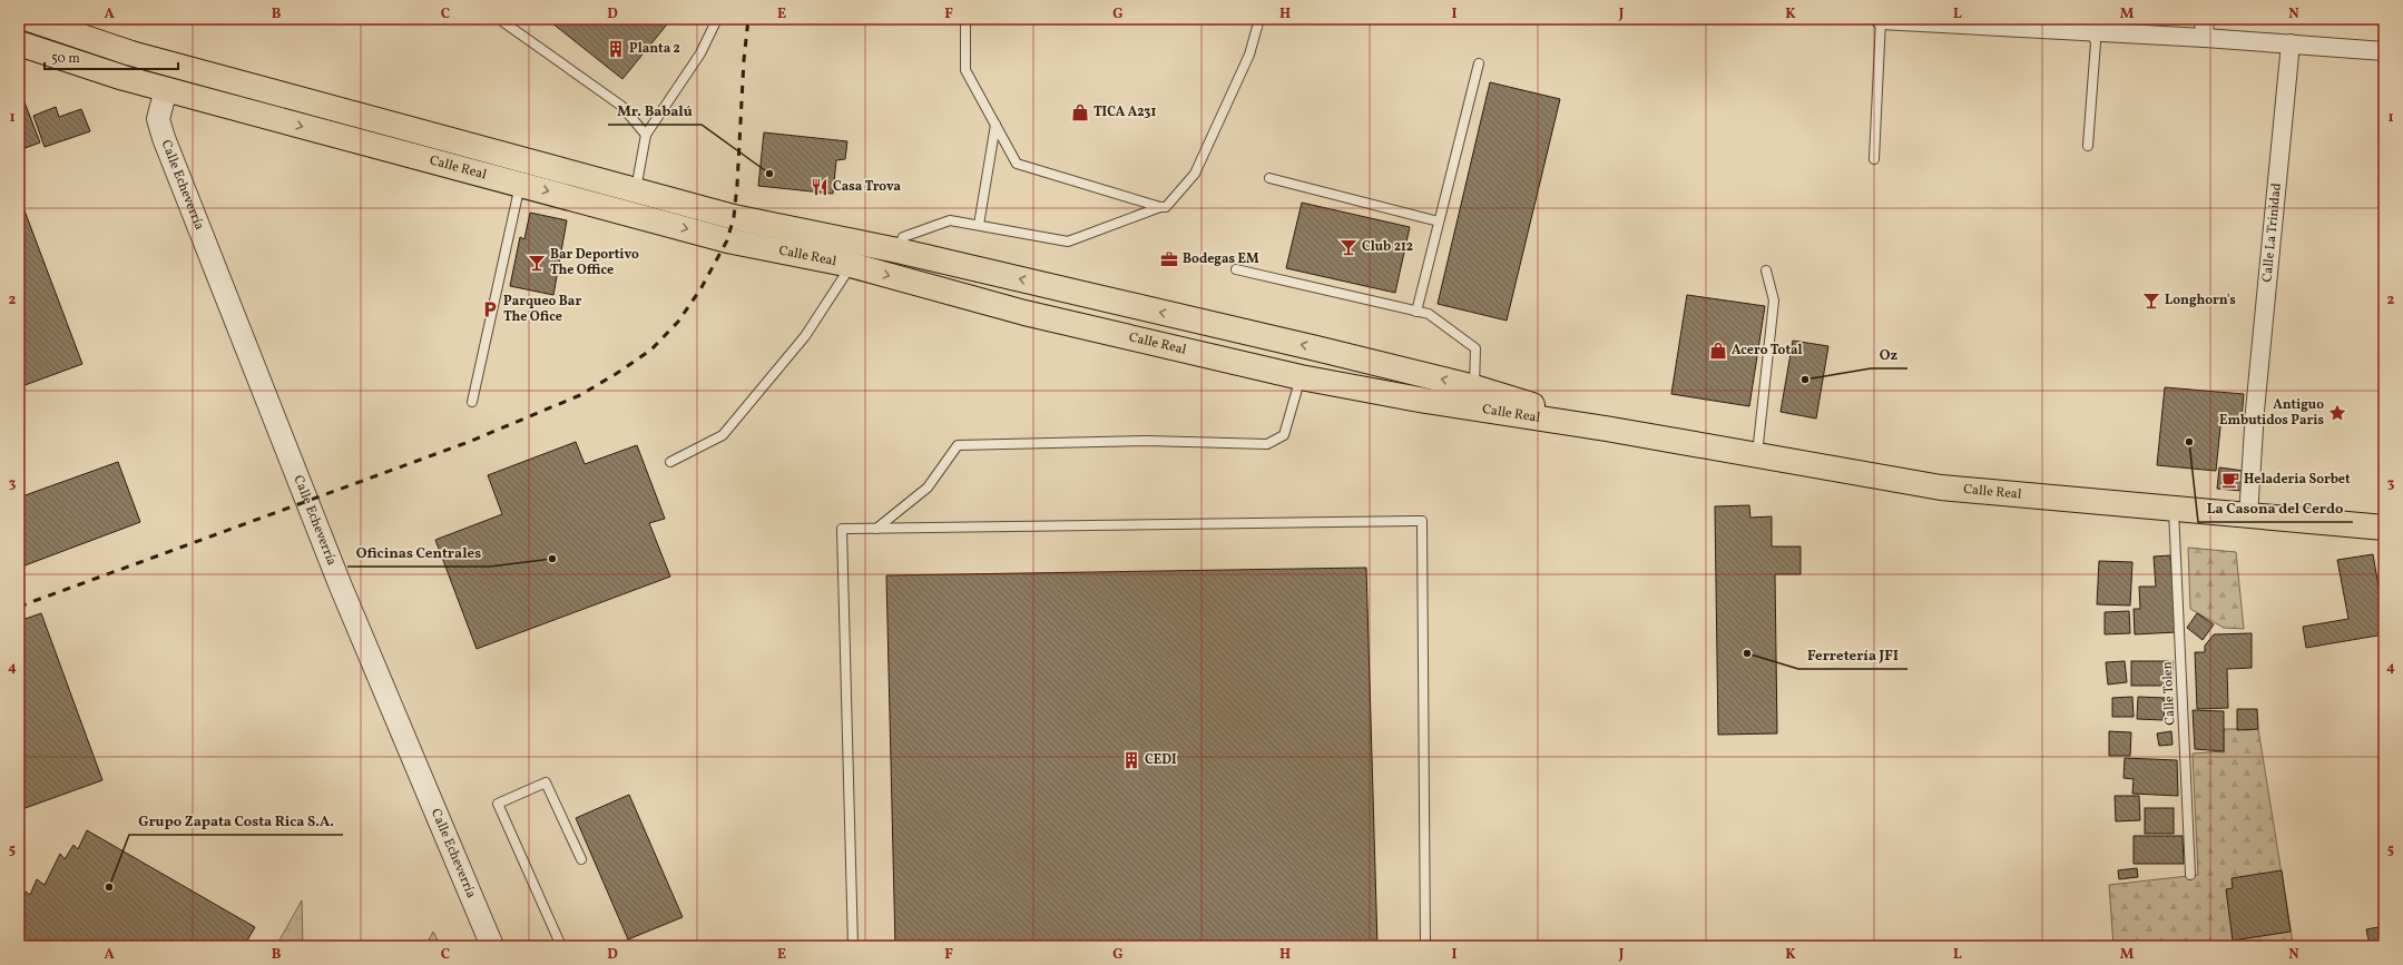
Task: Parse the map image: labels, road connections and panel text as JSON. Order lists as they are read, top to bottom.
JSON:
{
  "streets": {
    "main road": ["Calle Real"],
    "street": ["Calle Echeverría", "Calle La Trinidad"],
    "lane": ["Calle Tolen"]
  },
  "crossings": [
    ["Calle Real", "Calle La Trinidad"],
    ["Calle Real", "Calle Tolen"]
  ],
  "places": {
    "building": ["Planta 2", "CEDI"],
    "shop": ["TICA A231", "Acero Total"],
    "other": [
      "Mr. Babalú",
      "Oz",
      "La Casona del Cerdo",
      "Oficinas Centrales",
      "Ferretería JFI",
      "Grupo Zapata Costa Rica S.A."
    ],
    "restaurant": ["Casa Trova"],
    "bar": ["Club 212", "Bar Deportivo The Office", "Longhorn's"],
    "office": ["Bodegas EM"],
    "parking": ["Parqueo Bar The Ofice"],
    "place": ["Antiguo Embutidos Paris"],
    "cafe": ["Heladeria Sorbet"]
  },
  "scale_bar": "50 m",
  "grid": {
    "columns": [
      "A",
      "B",
      "C",
      "D",
      "E",
      "F",
      "G",
      "H",
      "I",
      "J",
      "K",
      "L",
      "M",
      "N"
    ],
    "rows": [
      "1",
      "2",
      "3",
      "4",
      "5"
    ]
  }
}
